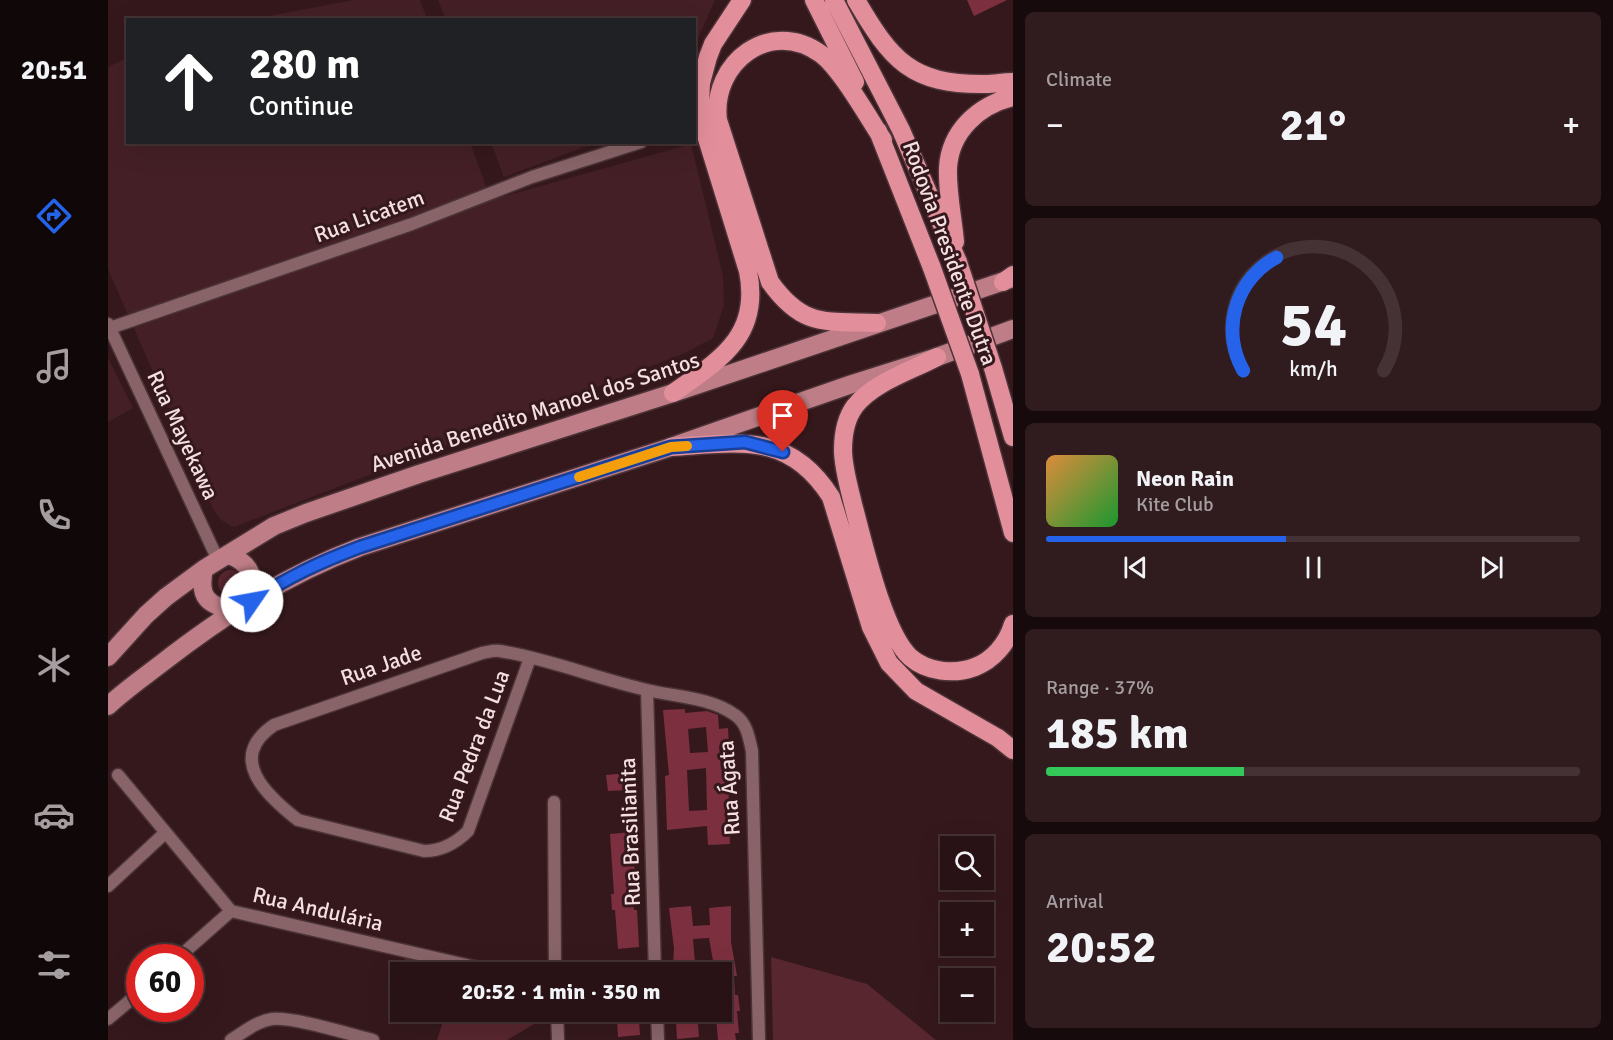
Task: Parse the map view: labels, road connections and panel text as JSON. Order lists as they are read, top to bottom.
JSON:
{
  "streets": {
    "highway": ["Rodovia Presidente Dutra"],
    "main road": ["Avenida Benedito Manoel dos Santos"],
    "street": [
      "Rua Licatem",
      "Rua Mayekawa",
      "Rua Jade",
      "Rua Pedra da Lua",
      "Rua Ágata",
      "Rua Brasilianita",
      "Rua Andulária"
    ]
  },
  "crossings": [
    ["Rua Licatem", "Rua Mayekawa"],
    ["Avenida Benedito Manoel dos Santos", "Rua Mayekawa"],
    ["Rua Jade", "Rua Pedra da Lua"],
    ["Rua Jade", "Rua Ágata"],
    ["Rua Pedra da Lua", "Rua Ágata"],
    ["Rua Ágata", "Rua Brasilianita"]
  ],
  "page": {
    "tabs": "20:51",
    "tile": [
      "Climate",
      ["Range · 37%", "185 km"],
      ["Arrival", "20:52"]
    ],
    "turn": ["280 m", "Continue"],
    "heat": ["−", "21°", "+"],
    "song": ["Neon Rain", "Kite Club"],
    "map_buttons": ["+", "−"],
    "limit": "60",
    "trip": "20:52 · 1 min · 350 m",
    "gauge": ["54", "km/h"]
  }
}
